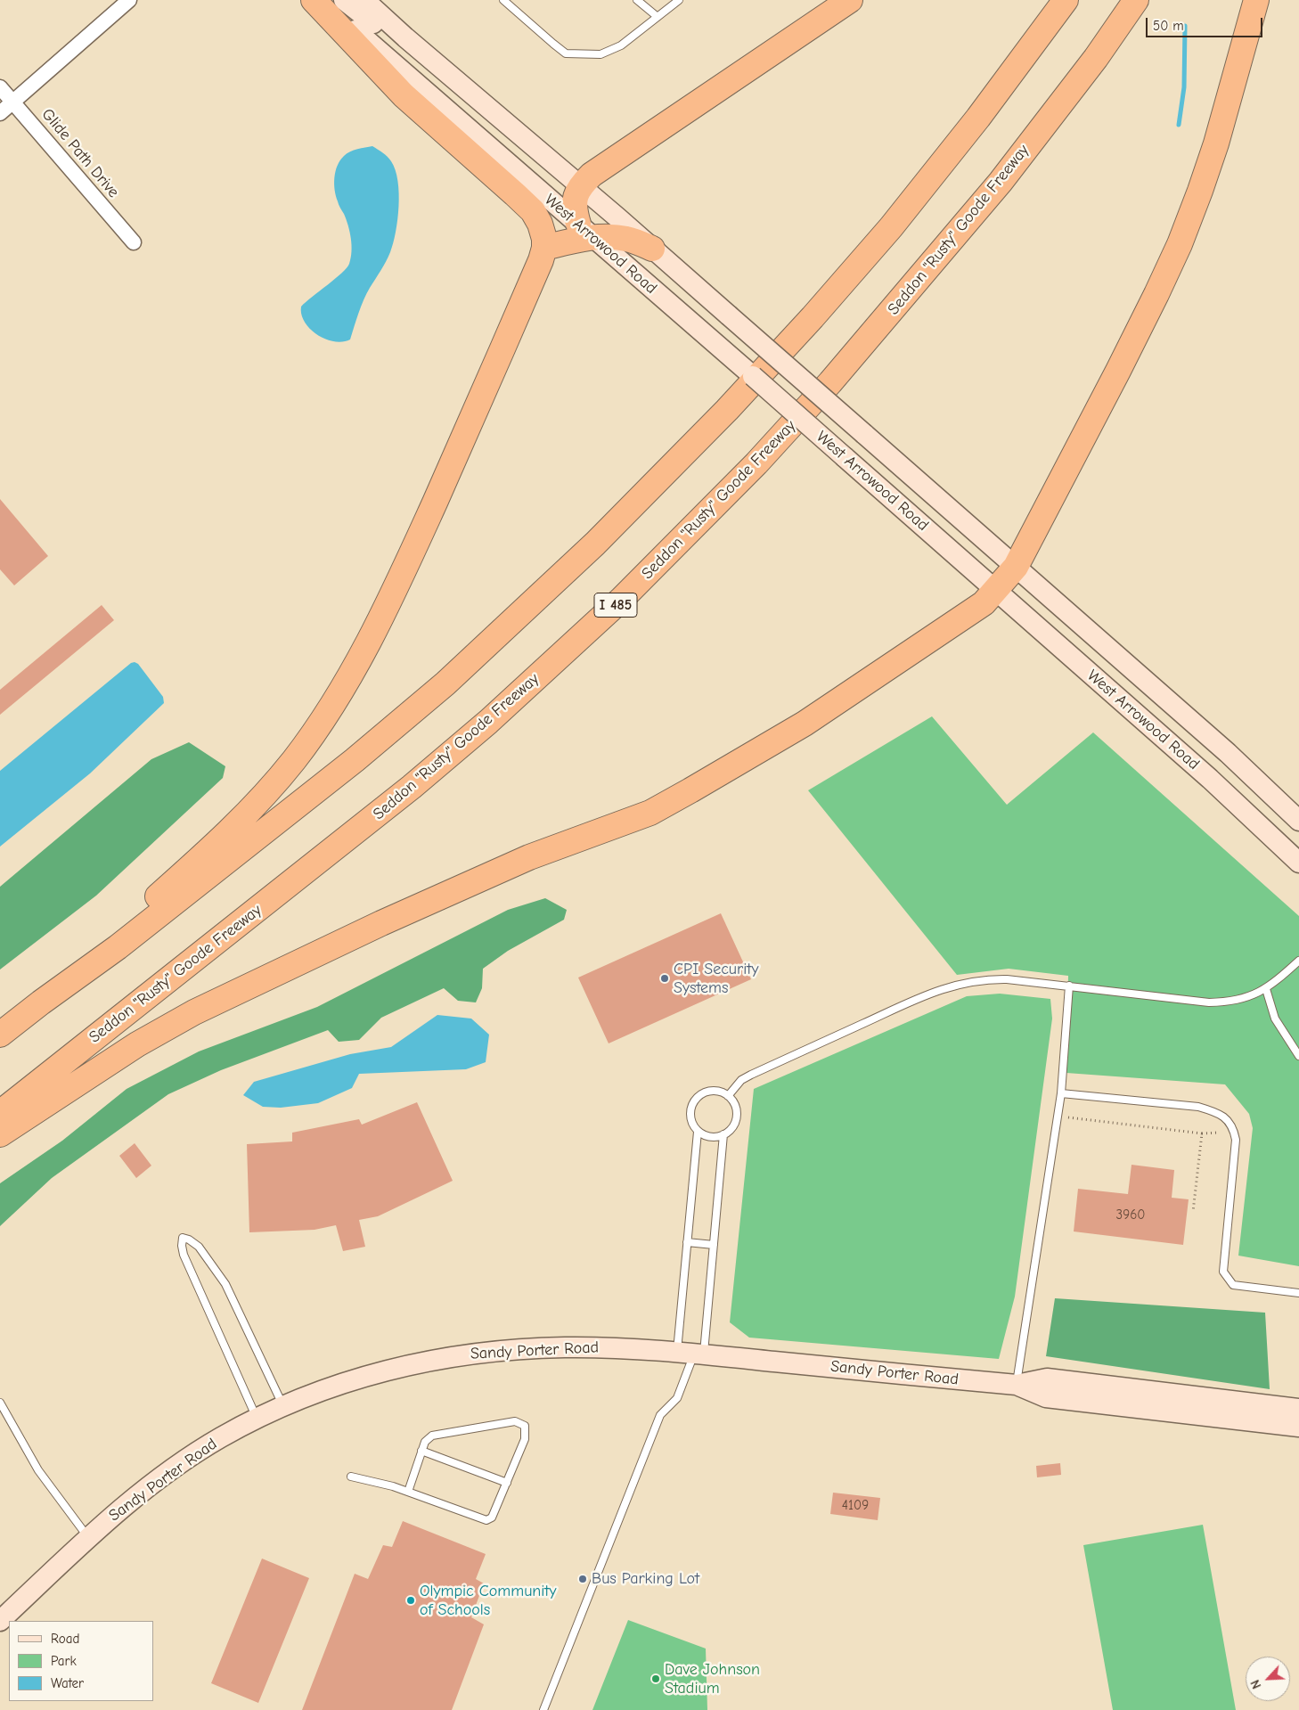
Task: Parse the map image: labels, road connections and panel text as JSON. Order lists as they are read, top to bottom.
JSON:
{
  "streets": {
    "highway": ["Seddon \"Rusty\" Goode Freeway", "I 485"],
    "main road": ["West Arrowood Road", "Sandy Porter Road"],
    "street": ["Glide Path Drive"]
  },
  "places": [
    "CPI Security Systems",
    "Bus Parking Lot",
    "Olympic Community of Schools",
    "Dave Johnson Stadium"
  ],
  "house_numbers": ["3960", "4109"],
  "legend": ["Road", "Park", "Water"],
  "scale_bar": "50 m",
  "north": "bottom left"
}
